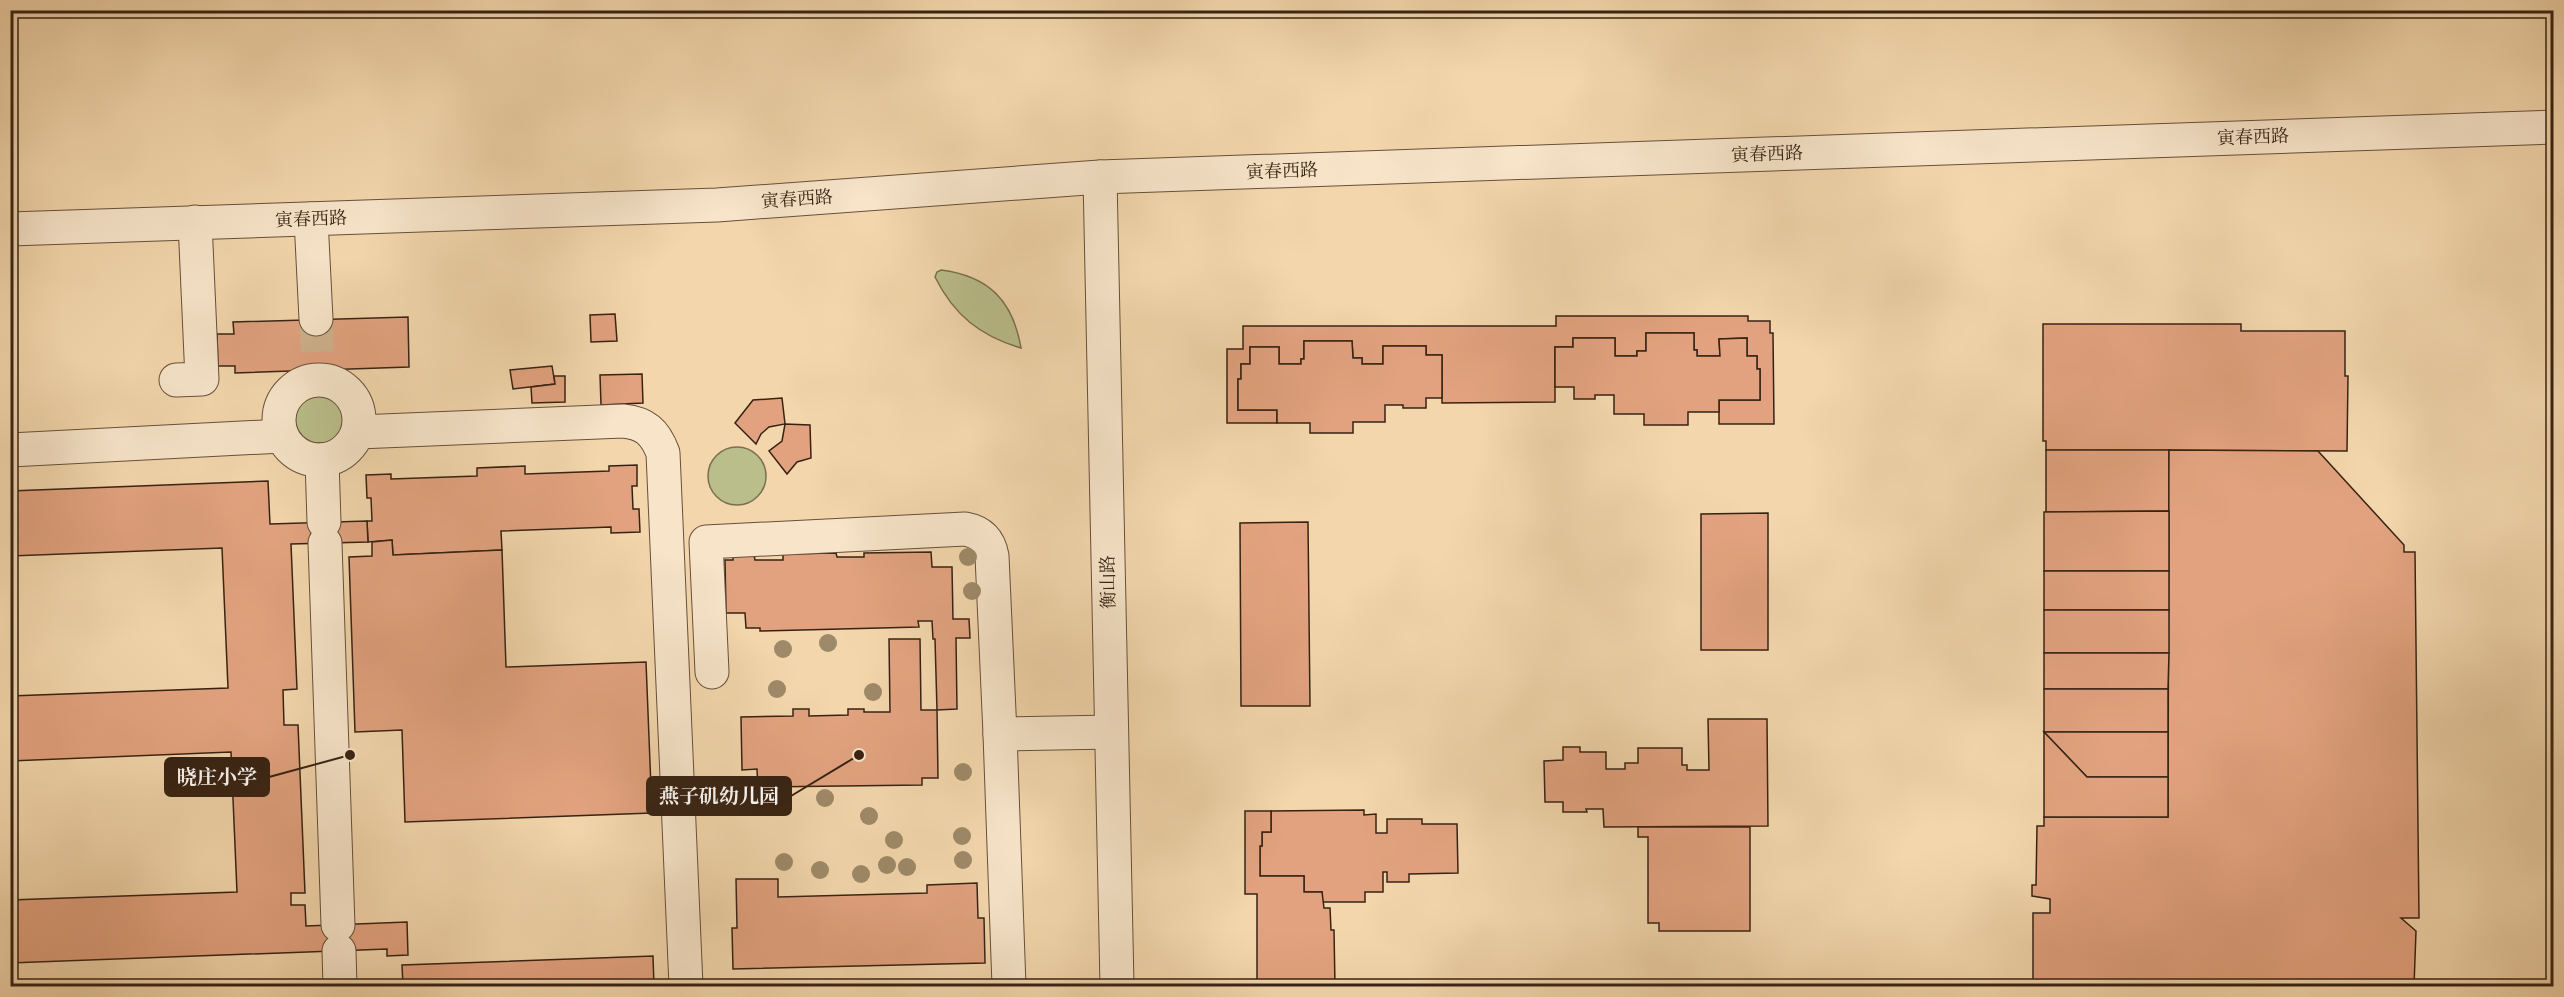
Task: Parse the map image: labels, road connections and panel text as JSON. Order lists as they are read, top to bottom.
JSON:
{
  "streets": {
    "street": ["寅春西路", "衡山路"]
  },
  "crossings": [
    ["寅春西路", "衡山路"]
  ],
  "places": ["晓庄小学", "燕子矶幼儿园"]
}
